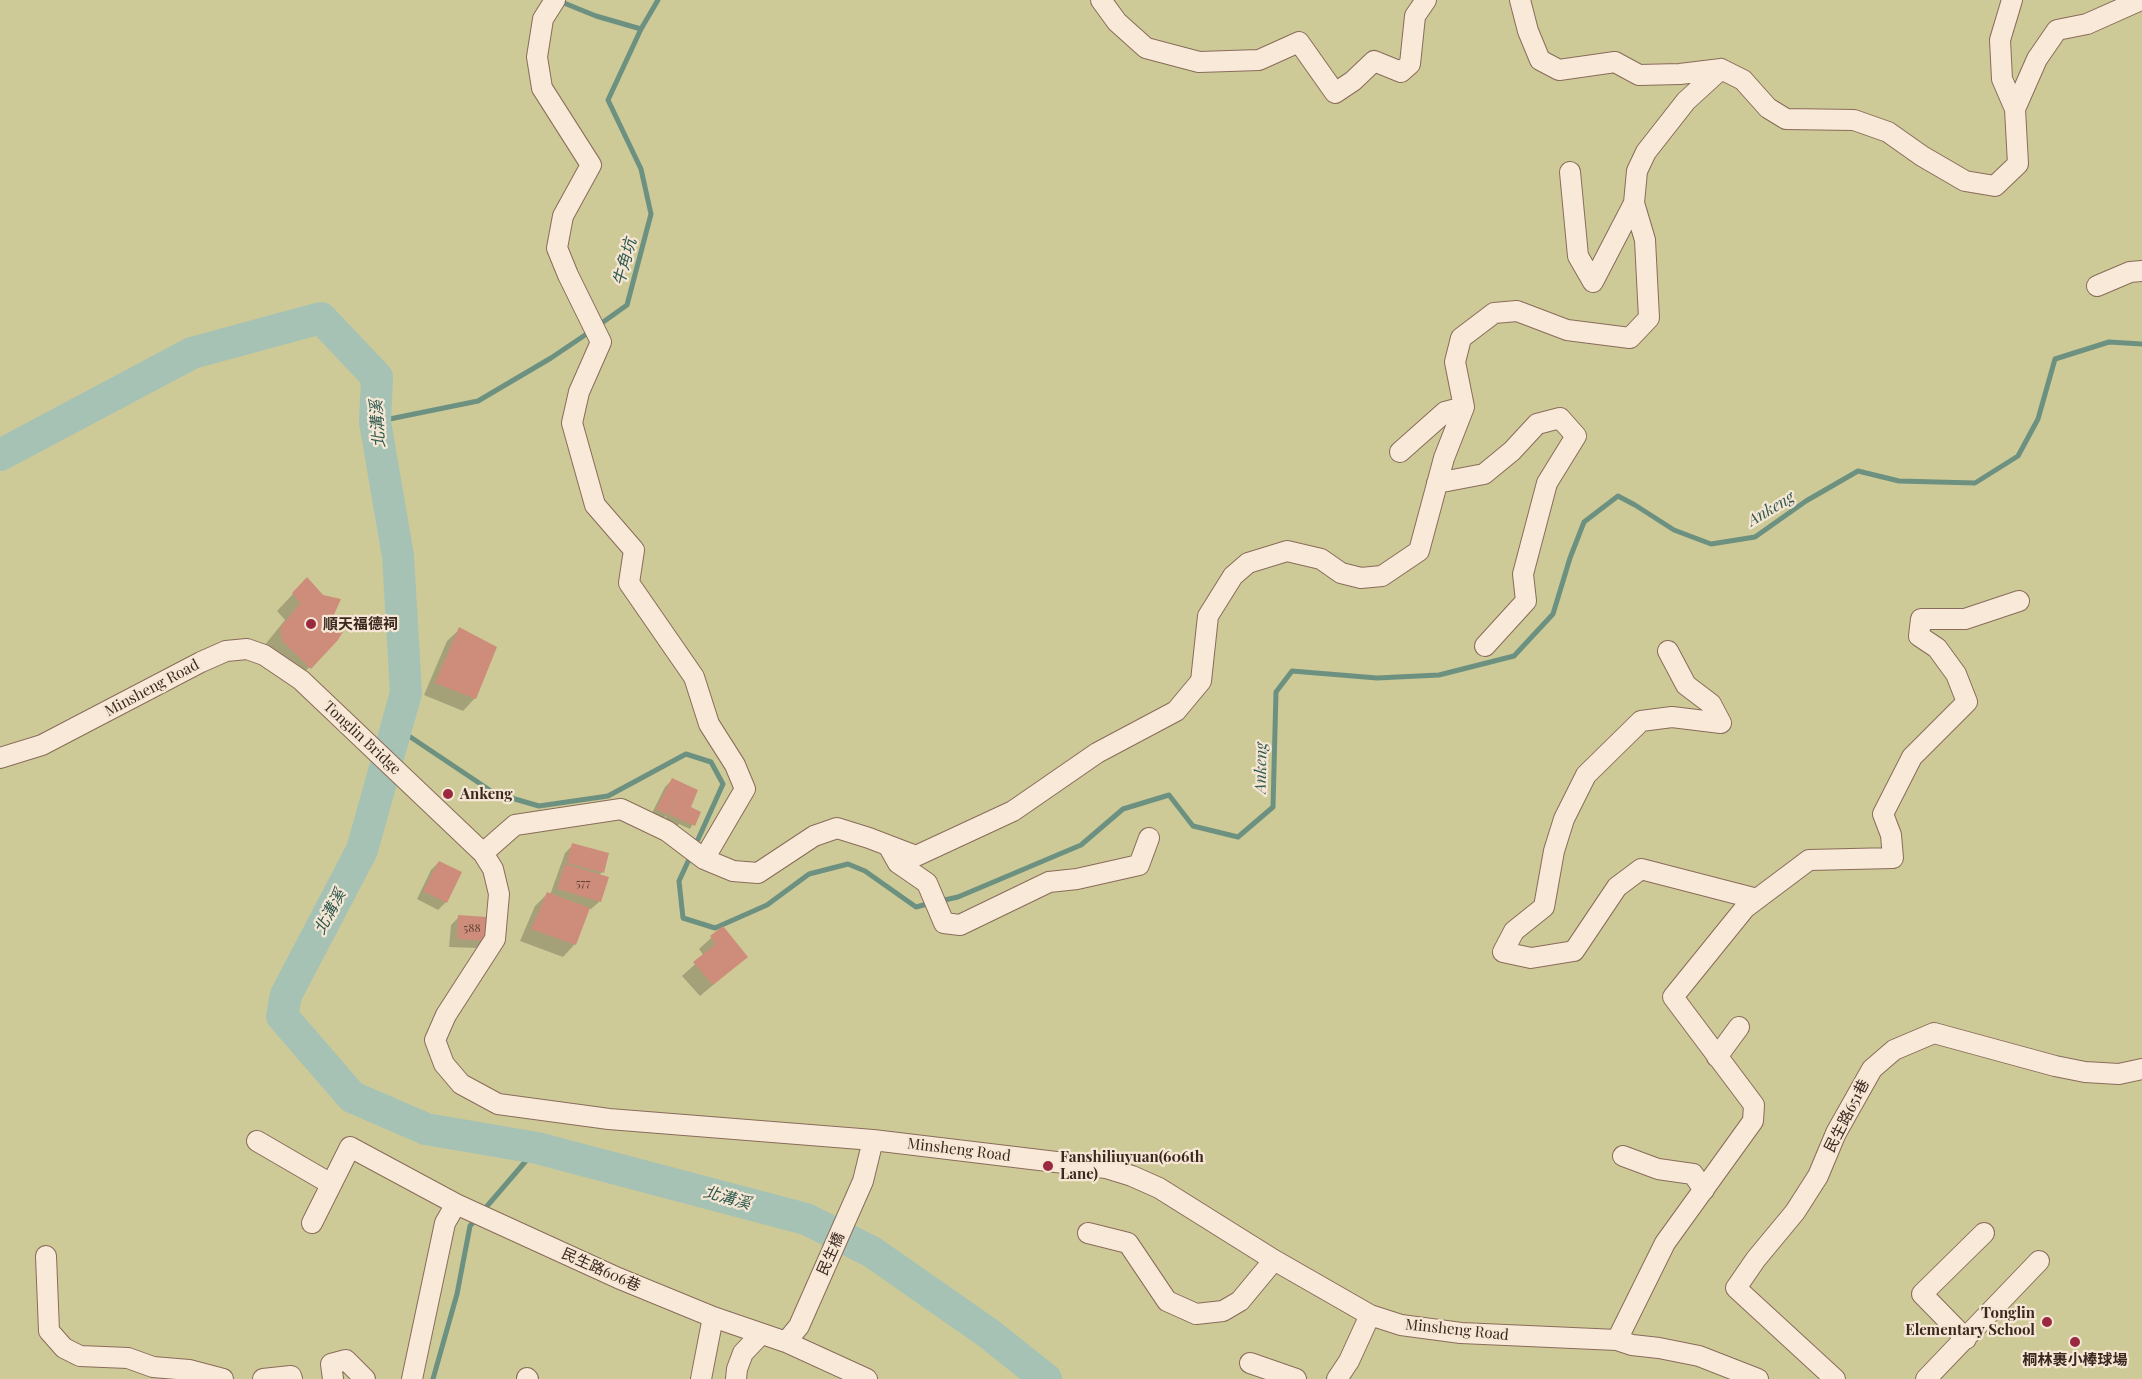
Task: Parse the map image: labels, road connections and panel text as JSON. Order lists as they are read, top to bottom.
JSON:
{
  "streets": {
    "street": [
      "Minsheng Road",
      "Tonglin Bridge",
      "民生路651巷",
      "民生橋",
      "民生路606巷"
    ]
  },
  "crossings": [
    ["Minsheng Road", "Tonglin Bridge"],
    ["Minsheng Road", "民生橋"],
    ["民生橋", "民生路606巷"]
  ],
  "water": ["牛角坑", "北溝溪", "Ankeng"],
  "places": [
    "順天福德祠",
    "Ankeng",
    "Fanshiliuyuan(606th Lane)",
    "Tonglin Elementary School",
    "桐林裹小棒球場"
  ],
  "house_numbers": ["577", "588"]
}
